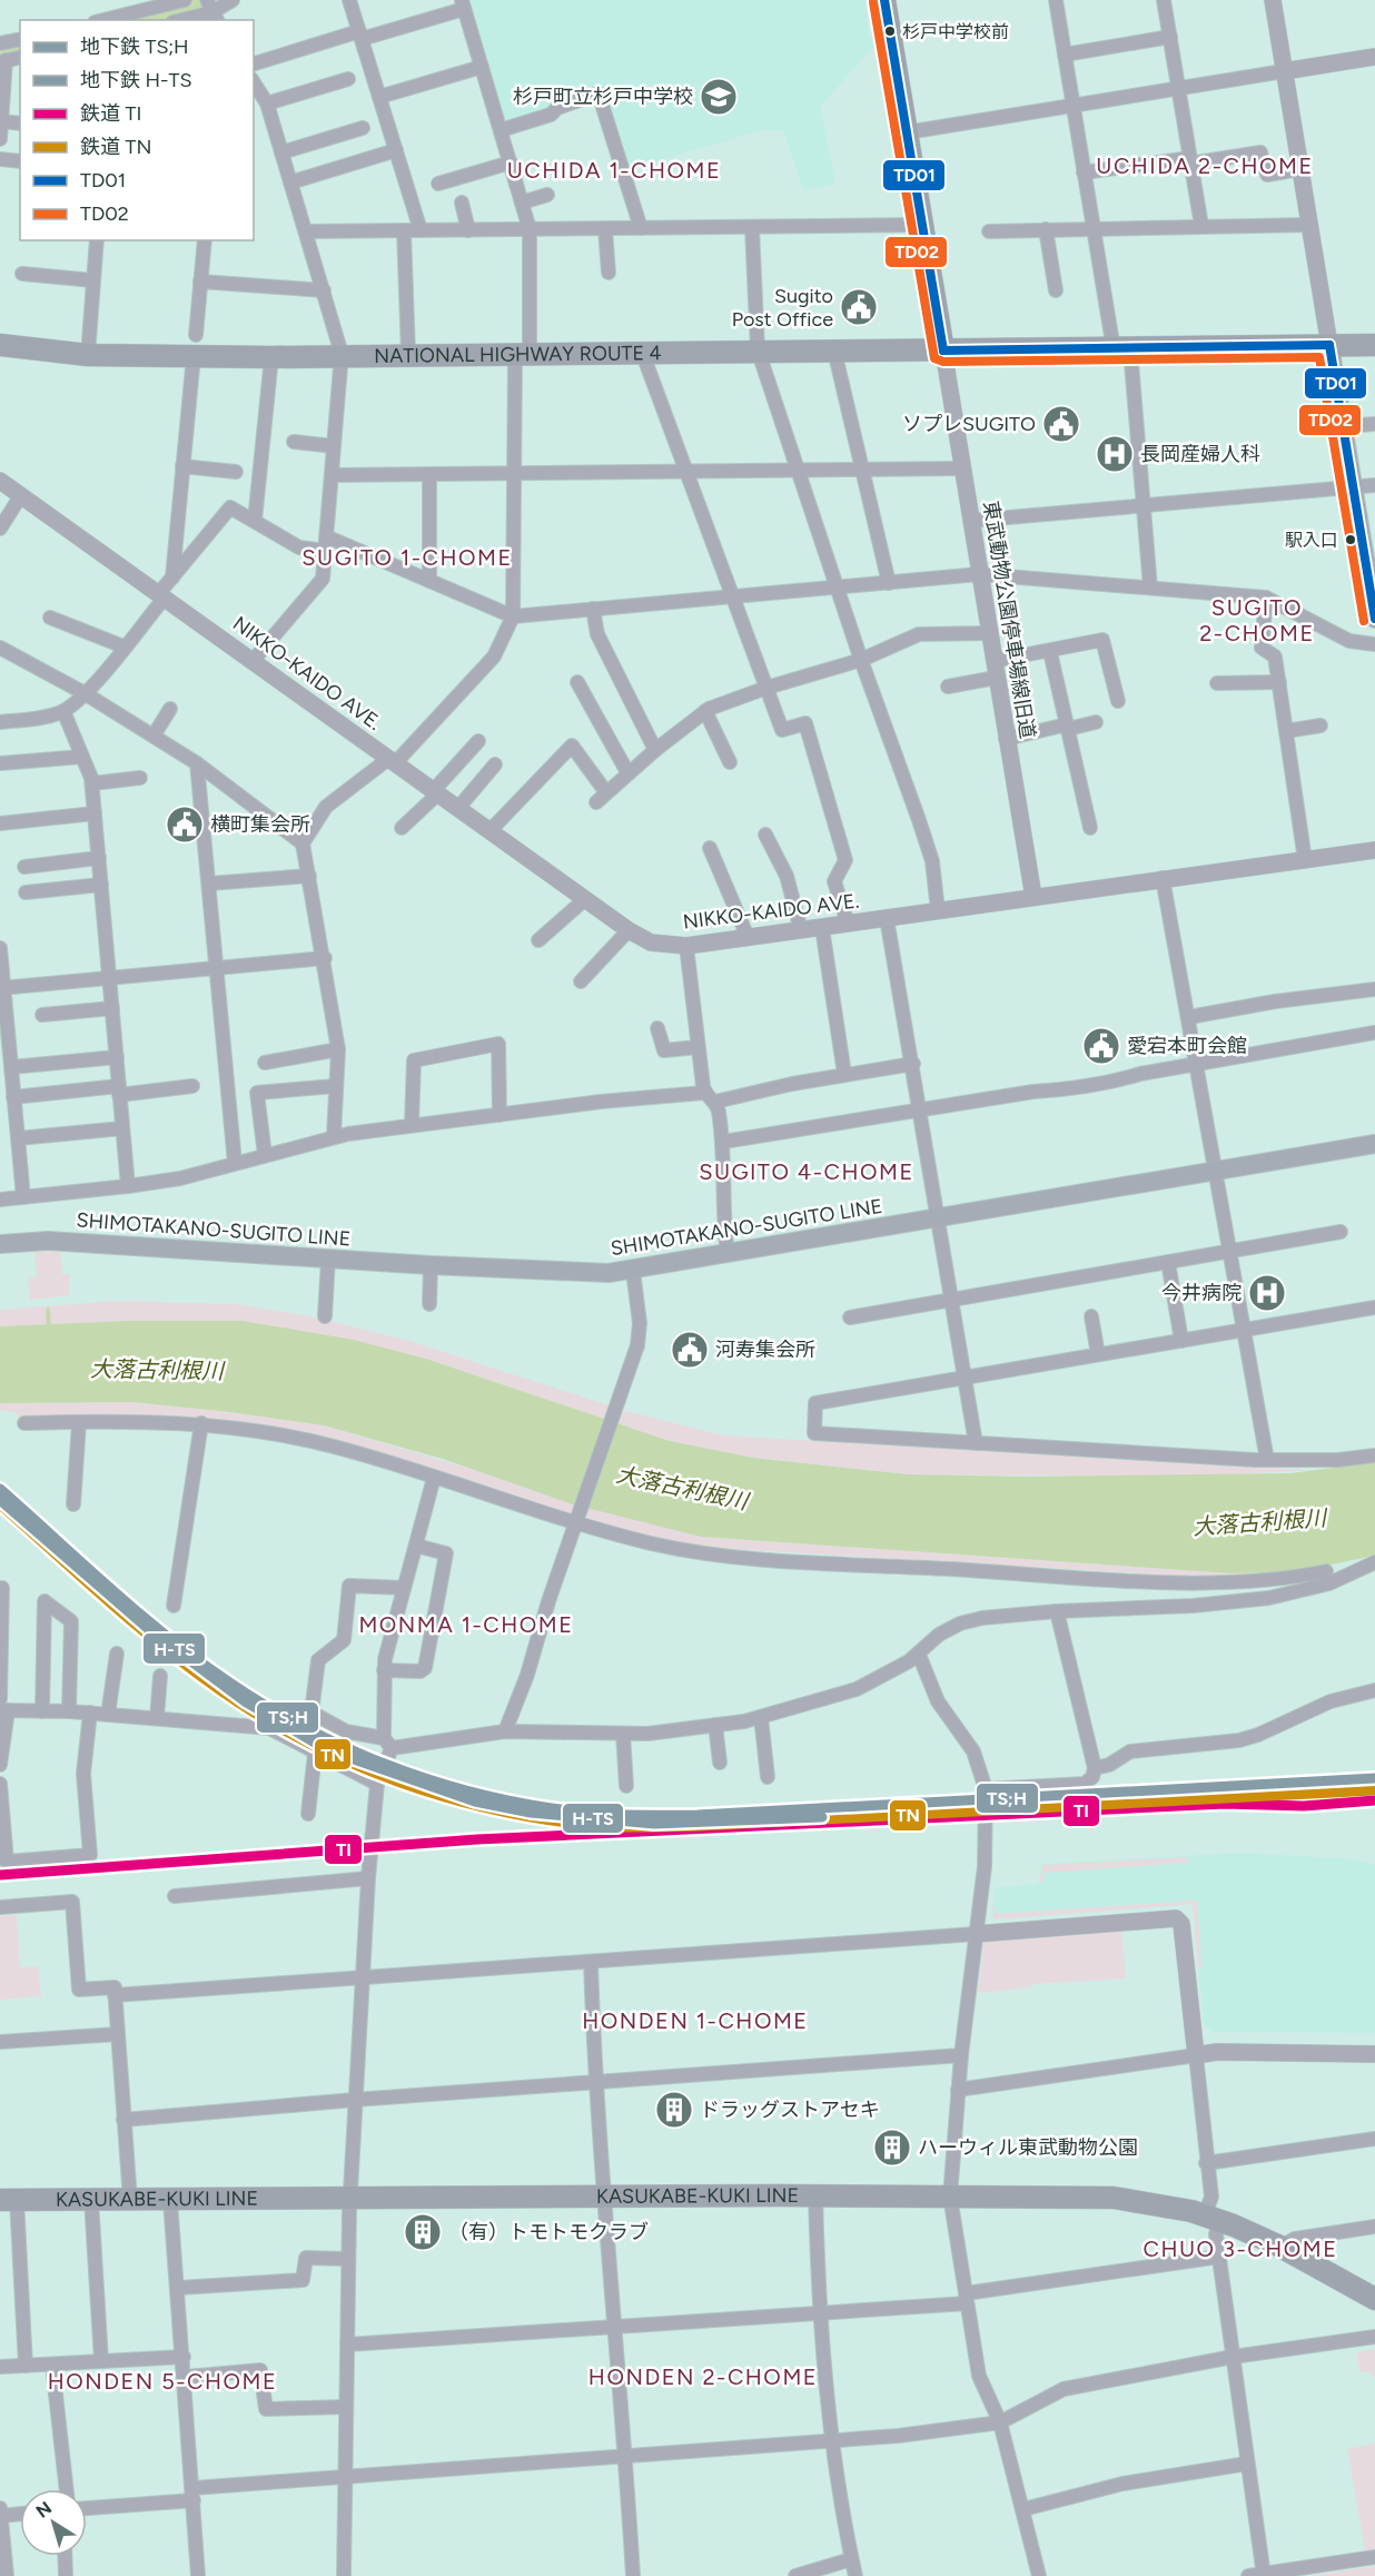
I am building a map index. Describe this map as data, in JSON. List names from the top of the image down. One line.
{"streets":{"highway":["NATIONAL HIGHWAY ROUTE 4"],"main road":["SHIMOTAKANO-SUGITO LINE","KASUKABE-KUKI LINE"],"street":["東武動物公園停車場線旧道","NIKKO-KAIDO AVE."]},"crossings":[["NATIONAL HIGHWAY ROUTE 4","東武動物公園停車場線旧道"],["東武動物公園停車場線旧道","NIKKO-KAIDO AVE."]],"districts":["UCHIDA 2-CHOME","UCHIDA 1-CHOME","SUGITO 1-CHOME","SUGITO 2-CHOME","SUGITO 4-CHOME","MONMA 1-CHOME","HONDEN 1-CHOME","CHUO 3-CHOME","HONDEN 2-CHOME","HONDEN 5-CHOME"],"water":["大落古利根川"],"places":{"other":["杉戸中学校前","駅入口"],"school or university":["杉戸町立杉戸中学校"],"public building":["Sugito Post Office","ソプレSUGITO","横町集会所","愛宕本町会館","河寿集会所"],"hospital":["長岡産婦人科","今井病院"],"building":["ドラッグストアセキ","ハーウィル東武動物公園","（有）トモトモクラブ"]},"lines":["transit line TD01","transit line TD02","metro line TS;H","metro line H-TS","rail line TN","rail line TI"],"legend":["地下鉄 TS;H","地下鉄 H-TS","鉄道 TI","鉄道 TN","TD01","TD02"],"north":"top left"}
